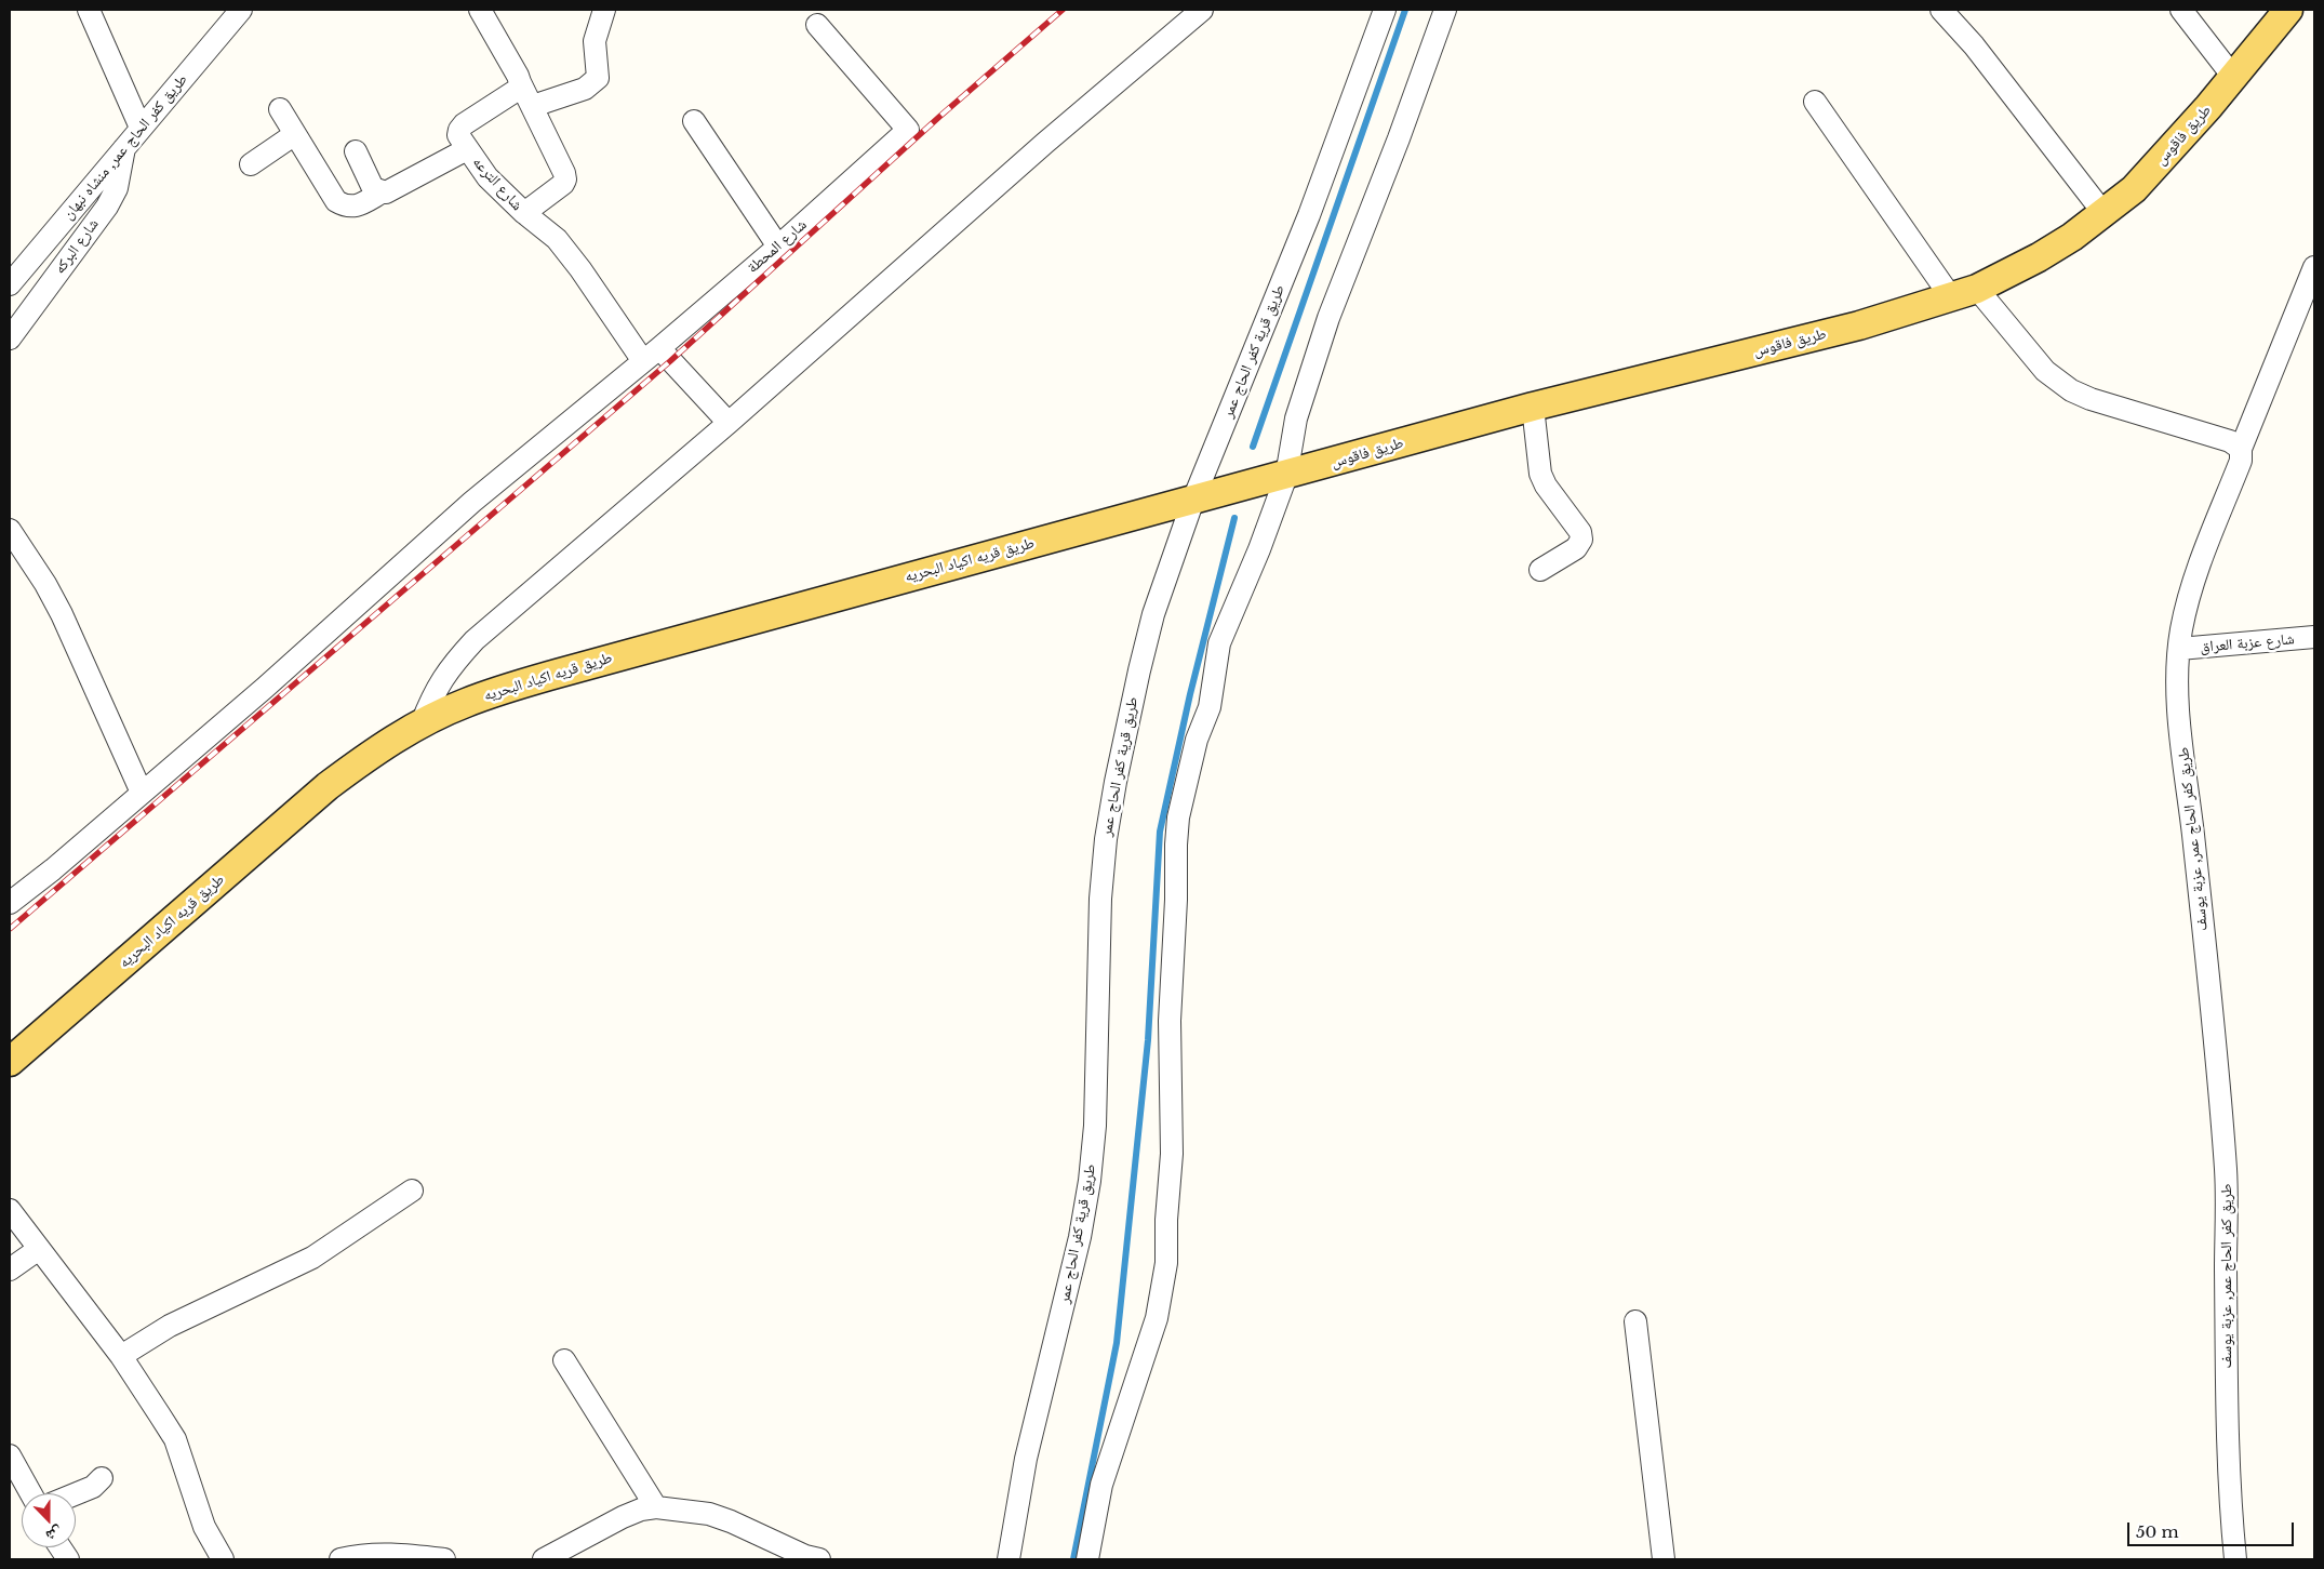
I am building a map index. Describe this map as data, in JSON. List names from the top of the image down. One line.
{"streets":{"main road":["طريق فاقوس","طريق قريه اكياد البحريه"],"street":["طريق كفر الحاج عمر, منشاه نبهان","شارع الترعه","شارع البركه","شارع المحطة","طريق قرية كفر الحاج عمر","شارع عزبة العراق","طريق كفر الحاج عمر, عزبة يوسف"]},"crossings":[["طريق فاقوس","طريق قرية كفر الحاج عمر"],["طريق فاقوس","طريق قريه اكياد البحريه"],["طريق كفر الحاج عمر, منشاه نبهان","شارع البركه"],["شارع الترعه","شارع المحطة"],["طريق قرية كفر الحاج عمر","طريق قريه اكياد البحريه"],["شارع عزبة العراق","طريق كفر الحاج عمر, عزبة يوسف"]],"scale_bar":"50 m","north":"bottom"}
